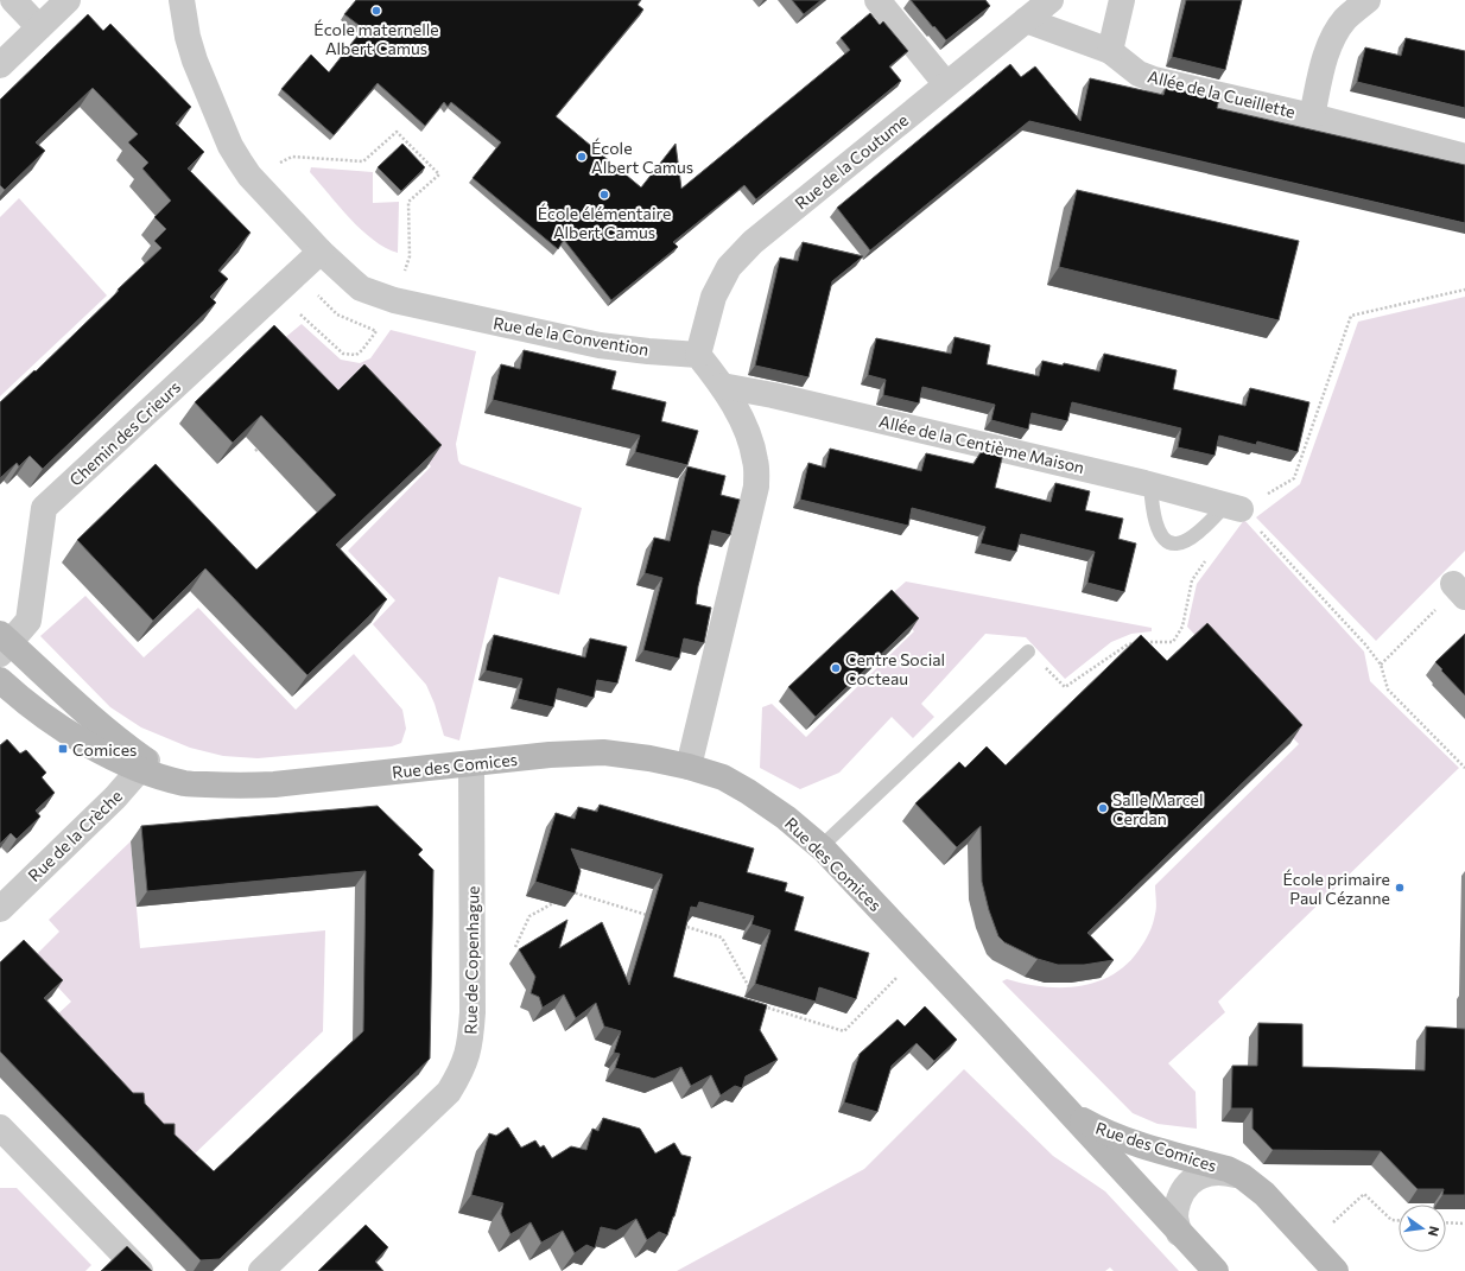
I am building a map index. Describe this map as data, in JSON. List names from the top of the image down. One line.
{"streets":{"street":["Allée de la Cueillette","Rue de la Coutume","Rue de la Convention","Chemin des Crieurs","Allée de la Centième Maison","Rue des Comices","Rue de la Crèche","Rue de Copenhague"]},"crossings":[["Allée de la Cueillette","Rue de la Coutume"],["Rue de la Coutume","Rue de la Convention"],["Rue de la Convention","Chemin des Crieurs"],["Chemin des Crieurs","Rue des Comices"],["Rue des Comices","Rue de la Crèche"],["Rue des Comices","Rue de Copenhague"]],"places":{"other":["École maternelle Albert Camus","École Albert Camus","École élémentaire Albert Camus","Centre Social Cocteau","Salle Marcel Cerdan","École primaire Paul Cézanne"],"transit":["Comices"]},"north":"right"}
